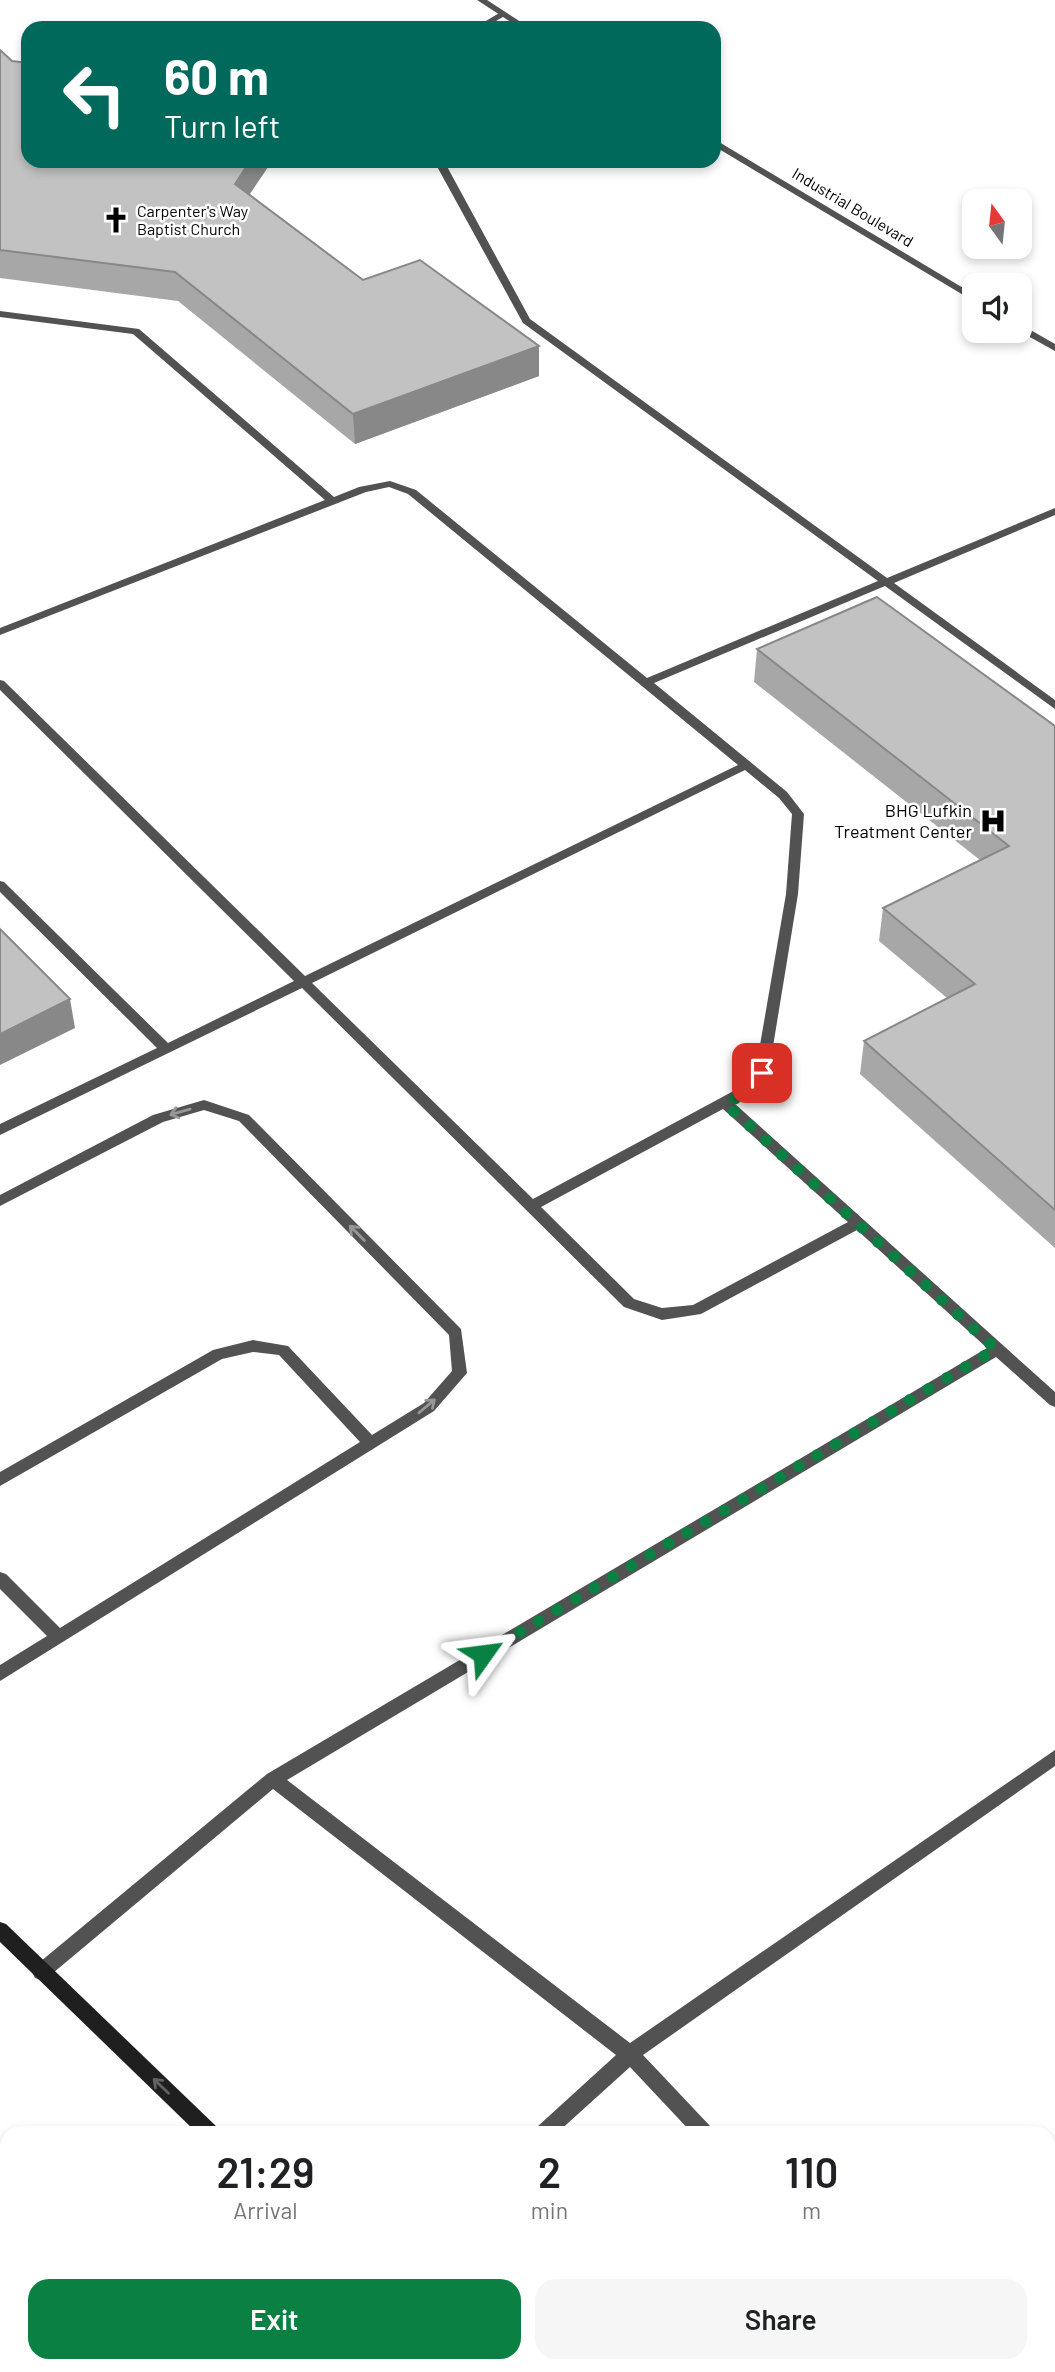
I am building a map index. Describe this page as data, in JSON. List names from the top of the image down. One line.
{"streets":{"street":["Industrial Boulevard"]},"places":{"church":["Carpenter's Way Baptist Church"],"hospital":["BHG Lufkin Treatment Center"]},"north":"top","page":{"turn":["60 m","Turn left"],"eta":["21:29","Arrival","2","min","110","m"],"buttons":["Exit","Share"]}}
